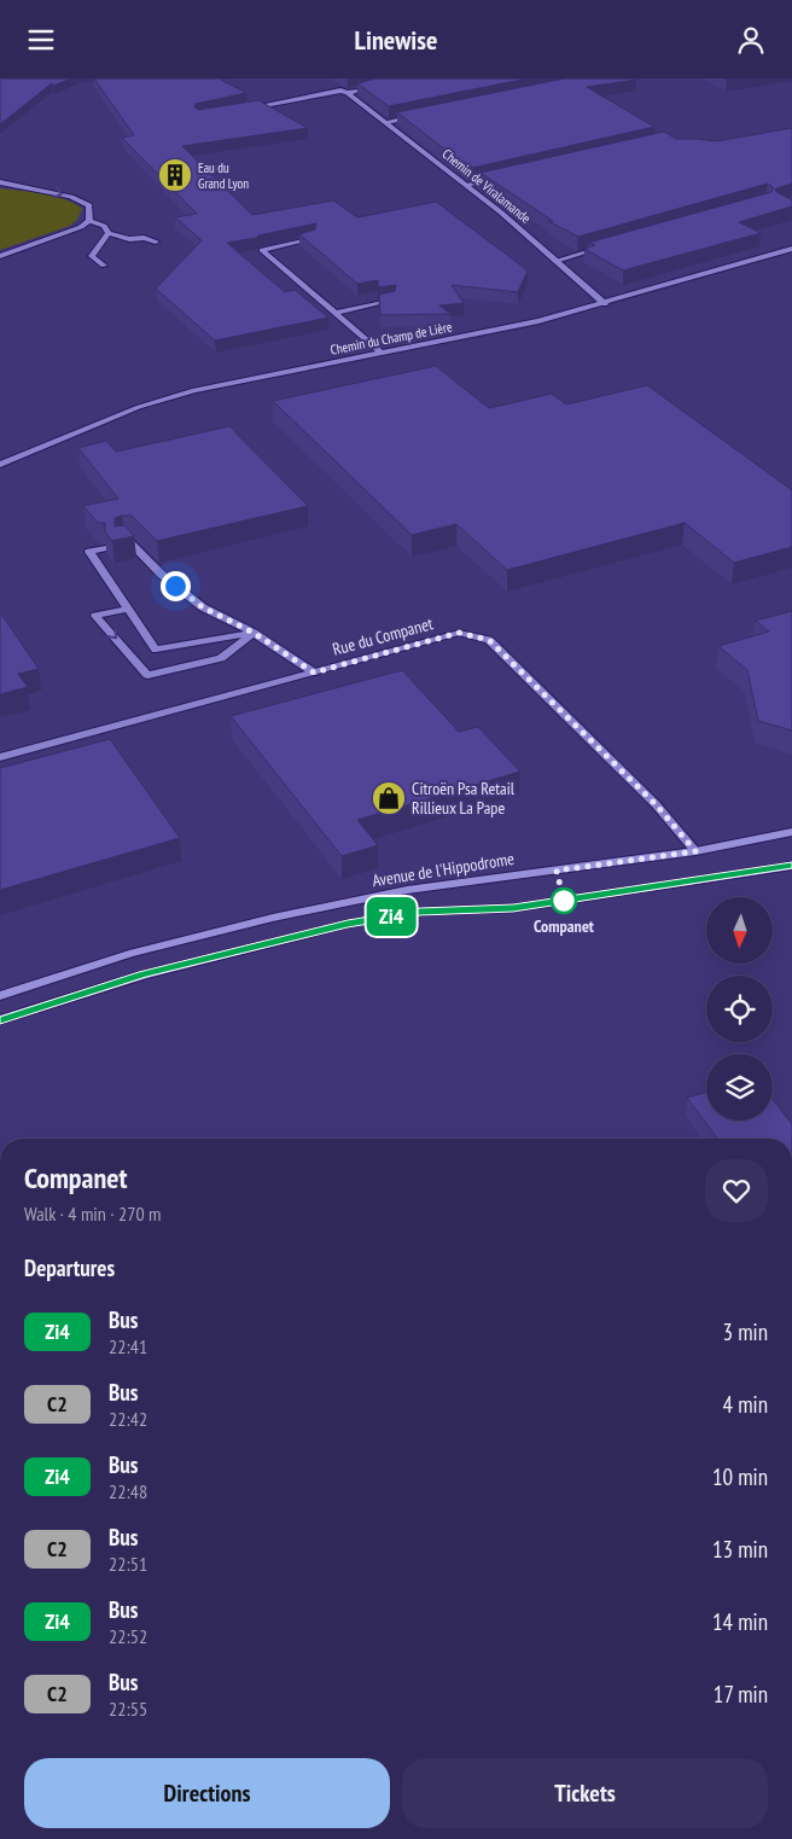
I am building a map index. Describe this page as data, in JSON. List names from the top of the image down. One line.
{"streets":{"main road":["Avenue de l'Hippodrome"],"street":["Chemin de Viralamande","Chemin du Champ de Lière","Rue du Companet"]},"crossings":[["Chemin de Viralamande","Chemin du Champ de Lière"],["Rue du Companet","Avenue de l'Hippodrome"]],"places":{"building":["Eau du Grand Lyon"],"shop":["Citroën Psa Retail Rillieux La Pape"],"other":["Companet"]},"lines":["bus line Zi4"],"north":"bottom","page":{"header":"Linewise","on_map":"Zi4","heading":[["Companet","Walk · 4 min · 270 m"],"Departures"],"list":[{"mark":"Zi4","name":"Bus","note":"22:41","value":"3 min"},{"mark":"C2","name":"Bus","note":"22:42","value":"4 min"},{"mark":"Zi4","name":"Bus","note":"22:48","value":"10 min"},{"mark":"C2","name":"Bus","note":"22:51","value":"13 min"},{"mark":"Zi4","name":"Bus","note":"22:52","value":"14 min"},{"mark":"C2","name":"Bus","note":"22:55","value":"17 min"}],"buttons":["Directions","Tickets"]}}
